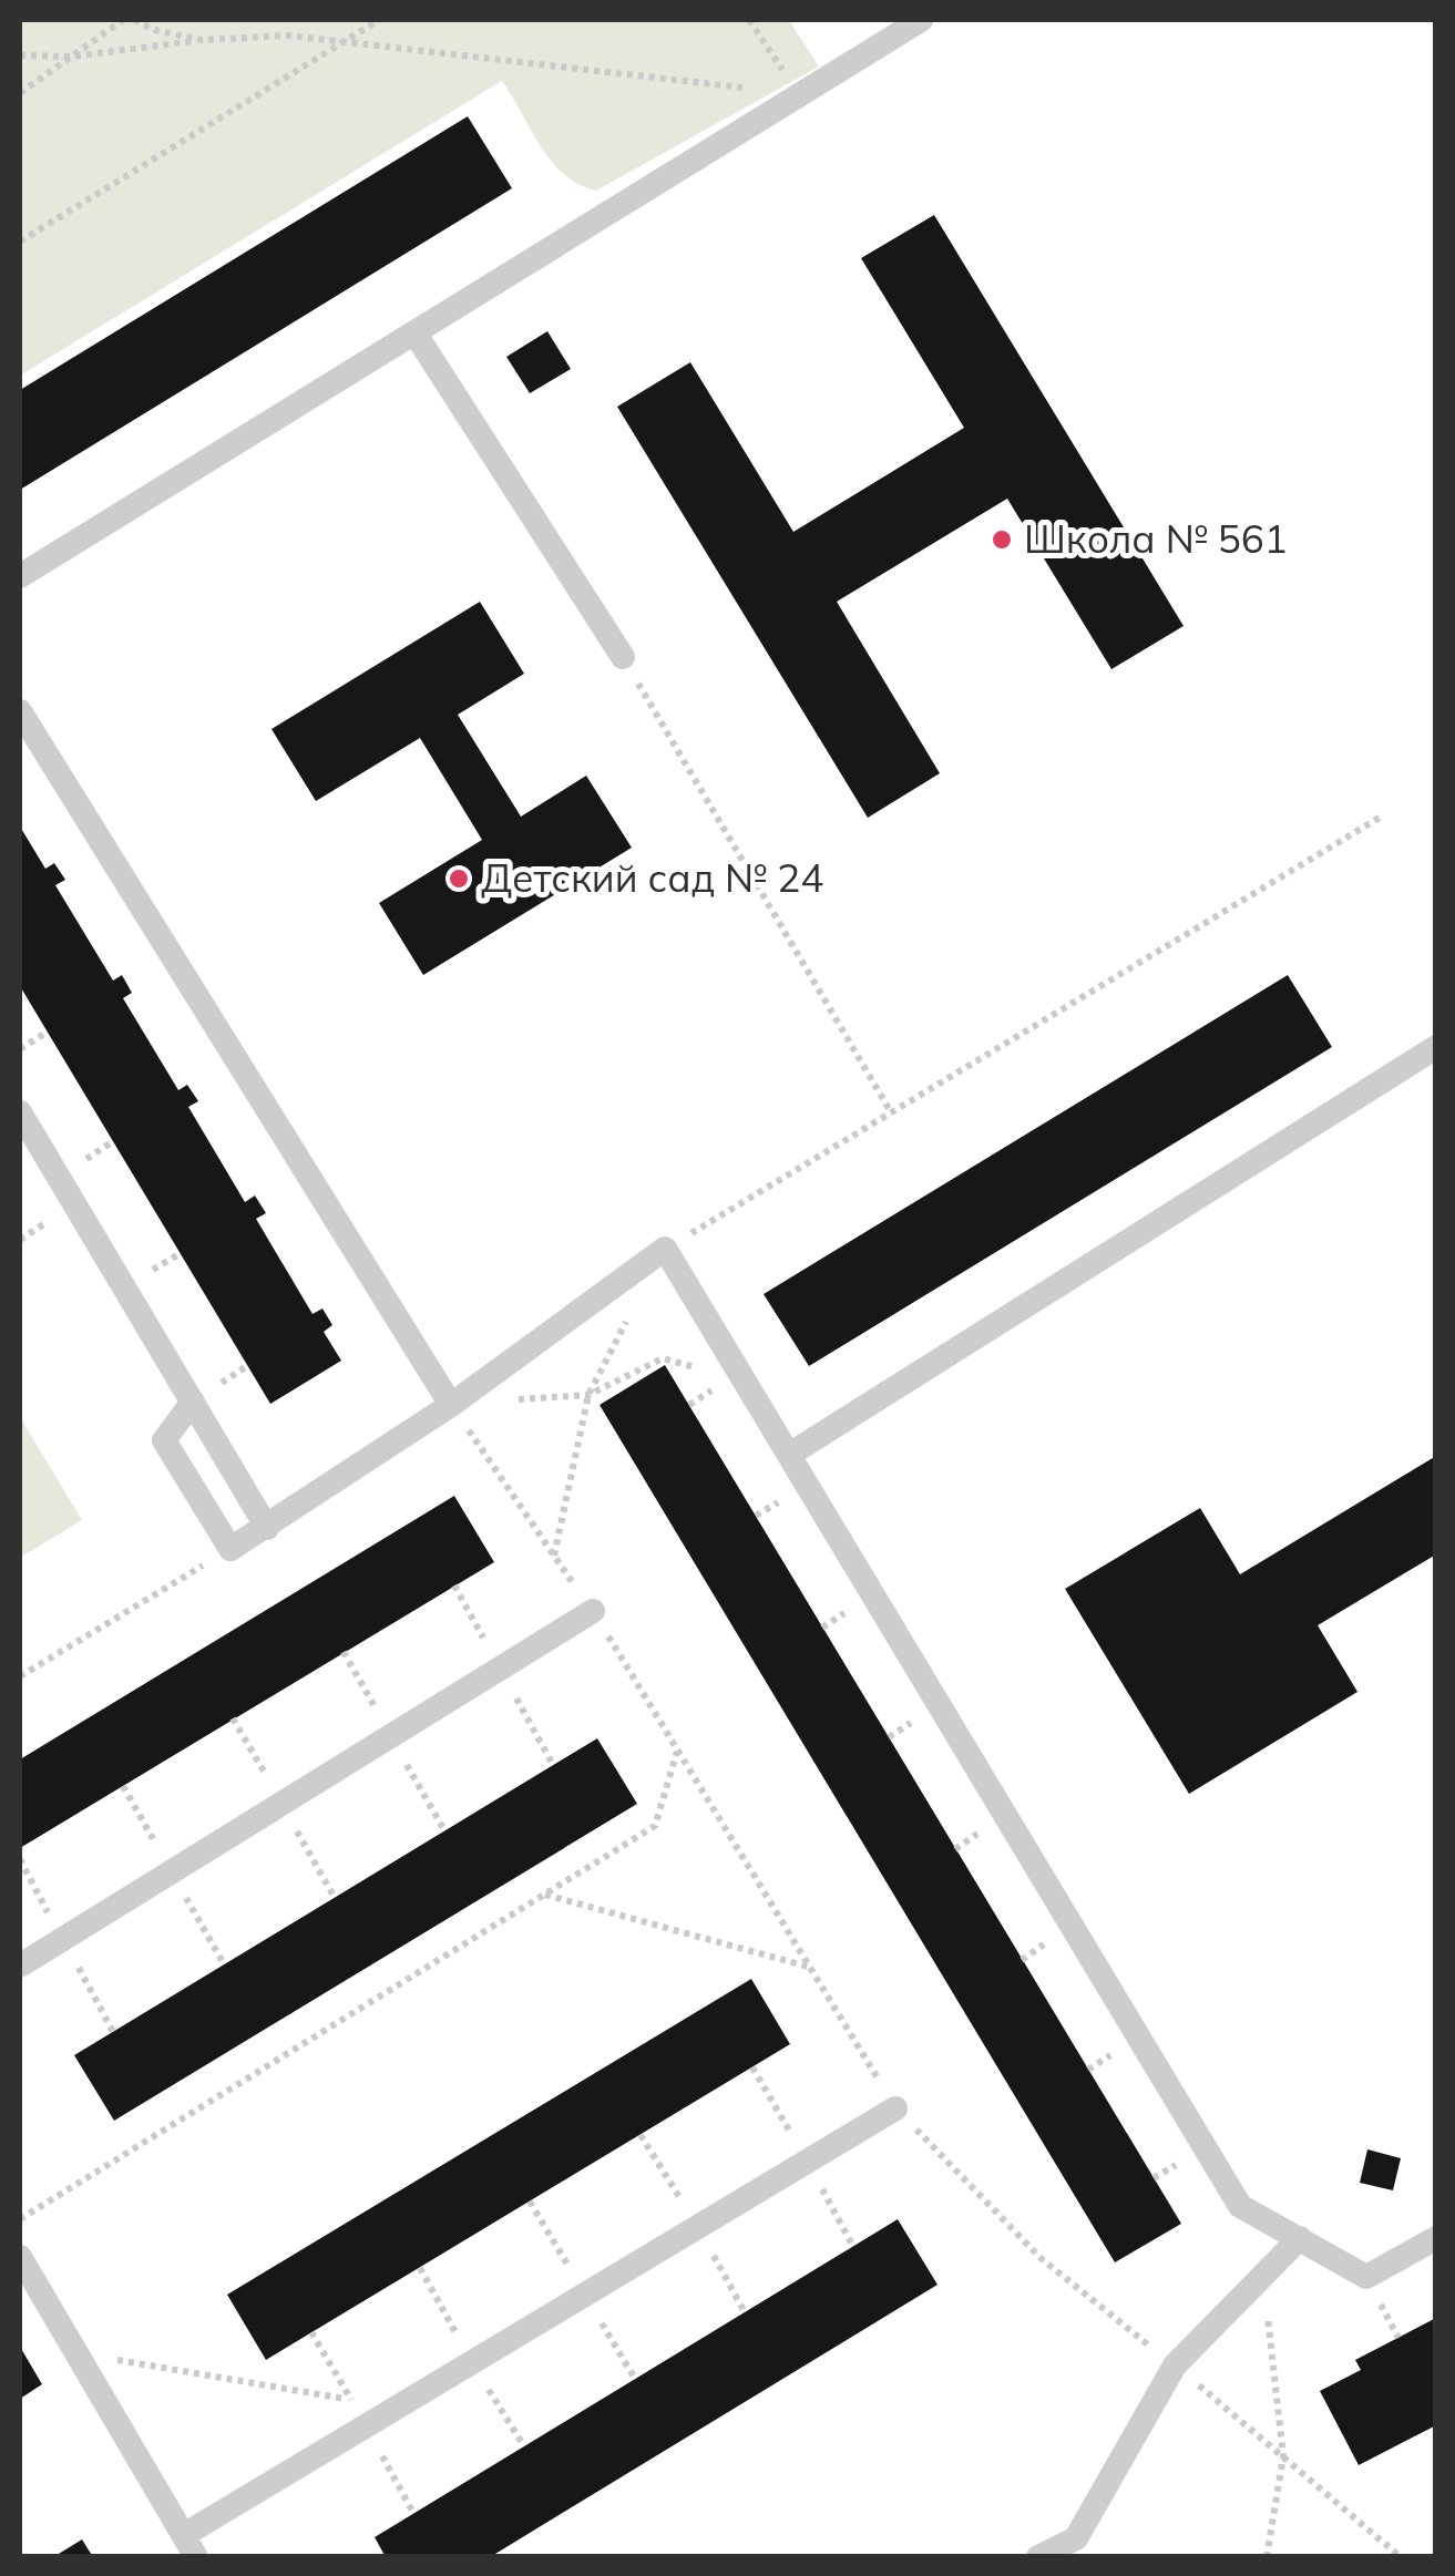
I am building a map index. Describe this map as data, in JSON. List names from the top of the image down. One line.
{"places":["Школа № 561","Детский сад № 24"]}
